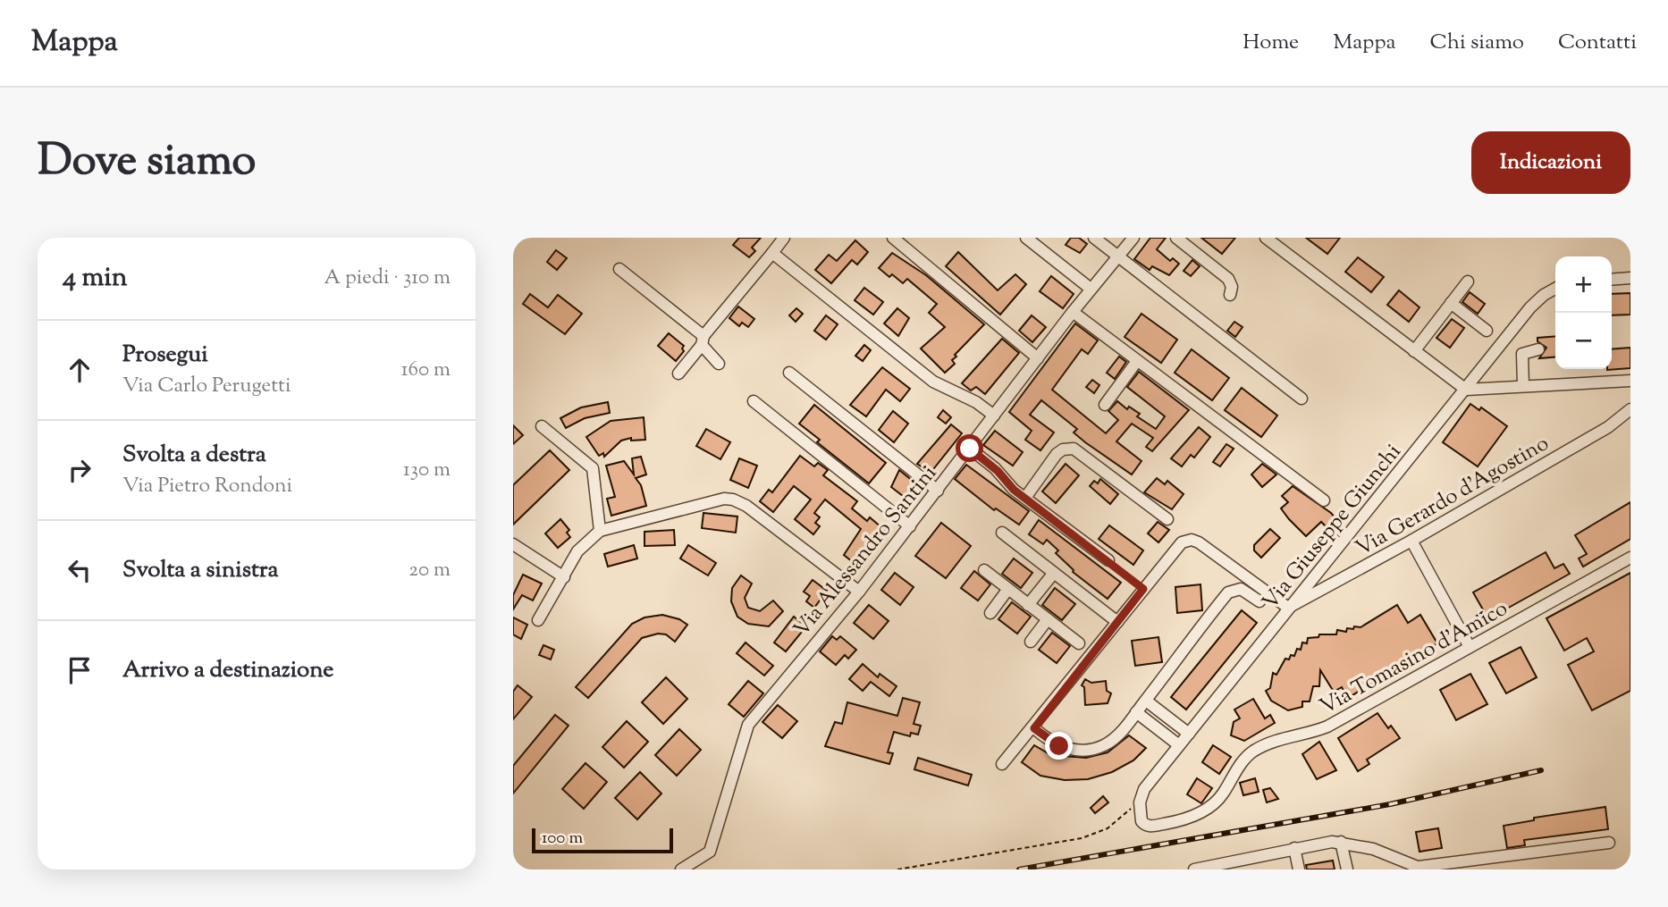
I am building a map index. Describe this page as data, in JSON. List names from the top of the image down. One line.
{"streets":{"street":["Via Gerardo d'Agostino","Via Giuseppe Giunchi","Via Alessandro Santini","Via Tomasino d'Amico"]},"crossings":[["Via Gerardo d'Agostino","Via Giuseppe Giunchi"],["Via Giuseppe Giunchi","Via Tomasino d'Amico"]],"scale_bar":"100 m","page":{"header":"Mappa","nav":["Home","Mappa","Chi siamo","Contatti"],"title":"Dove siamo","buttons":"Indicazioni","heading":["4 min","A piedi · 310 m"],"map_buttons":["+","−"],"list":[["Prosegui","Via Carlo Perugetti","160 m"],["Svolta a destra","Via Pietro Rondoni","130 m"],["Svolta a sinistra","20 m"],"Arrivo a destinazione"],"scale":"100 m"}}
